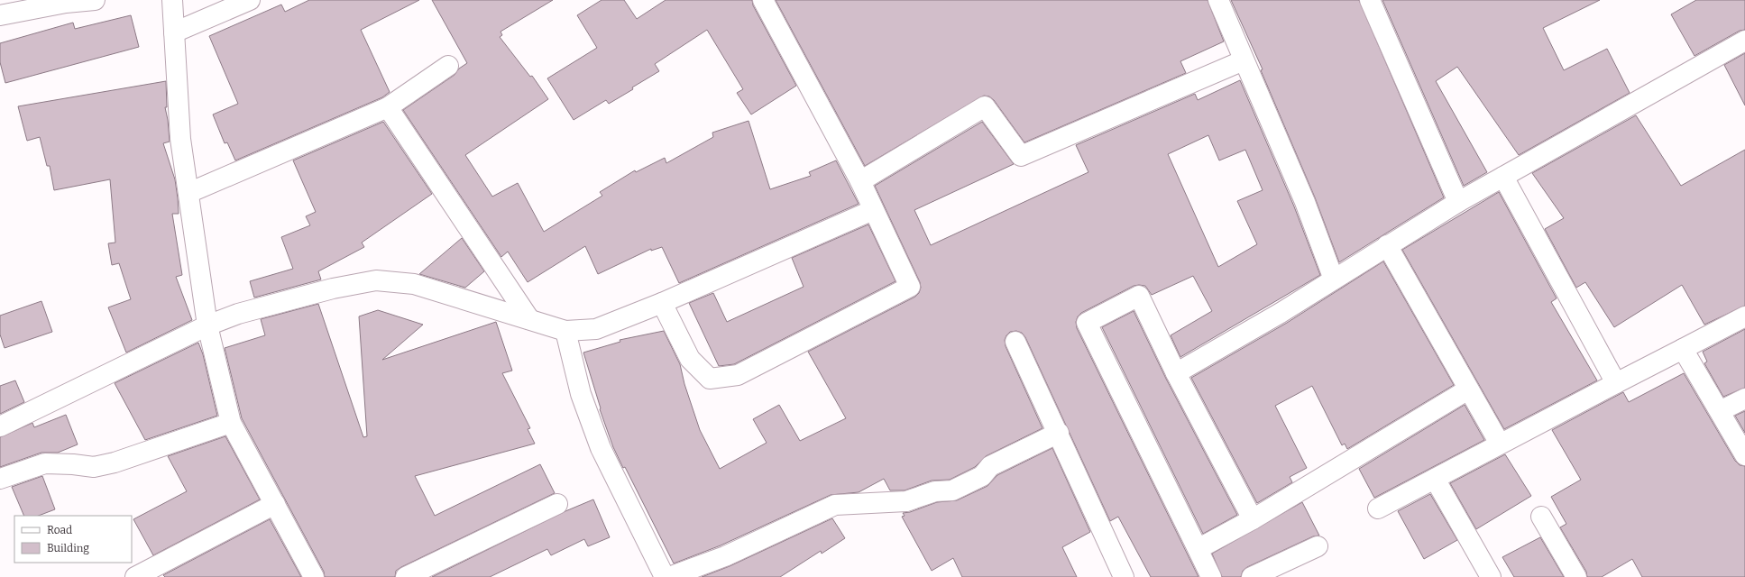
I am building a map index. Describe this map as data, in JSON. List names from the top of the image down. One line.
{"legend":["Road","Building"]}
